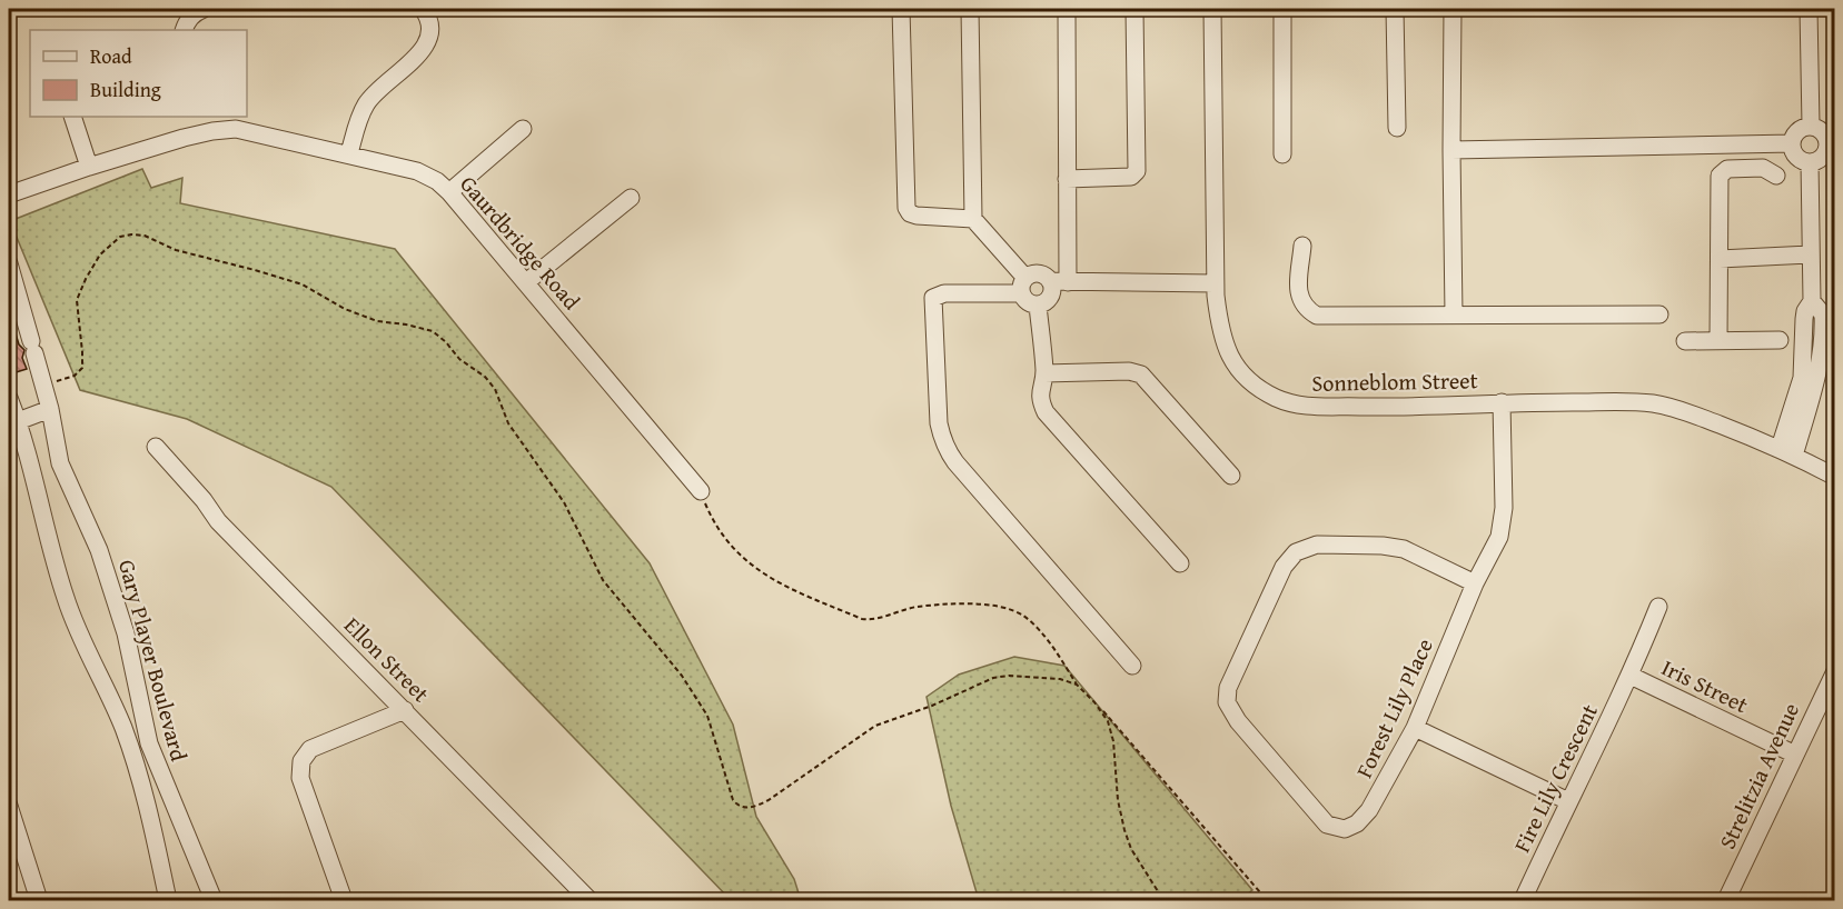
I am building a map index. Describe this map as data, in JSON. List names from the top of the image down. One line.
{"streets":{"street":["Gaurdbridge Road","Sonneblom Street","Ellon Street","Gary Player Boulevard","Iris Street","Forest Lily Place","Strelitzia Avenue","Fire Lily Crescent"]},"crossings":[["Sonneblom Street","Forest Lily Place"],["Iris Street","Strelitzia Avenue"],["Iris Street","Fire Lily Crescent"]],"legend":["Road","Building"]}
